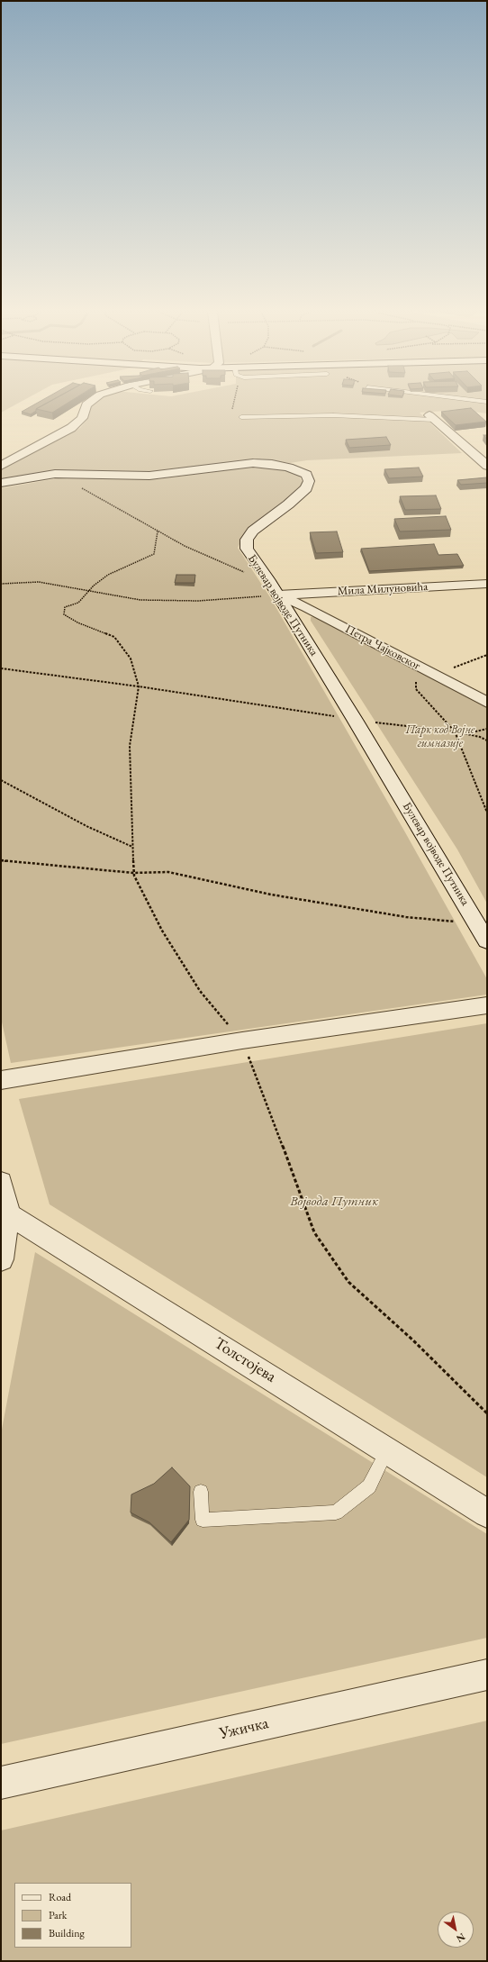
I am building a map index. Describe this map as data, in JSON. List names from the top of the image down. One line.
{"streets":{"street":["Мила Милуновића","Булевар војводе Путника","Петра Чајковског","Толстојева","Ужичка"]},"crossings":[["Мила Милуновића","Булевар војводе Путника"],["Мила Милуновића","Петра Чајковског"],["Булевар војводе Путника","Петра Чајковског"]],"parks":["Парк код Војне гимназије","Војвода Путник"],"legend":["Road","Park","Building"],"north":"bottom right"}
